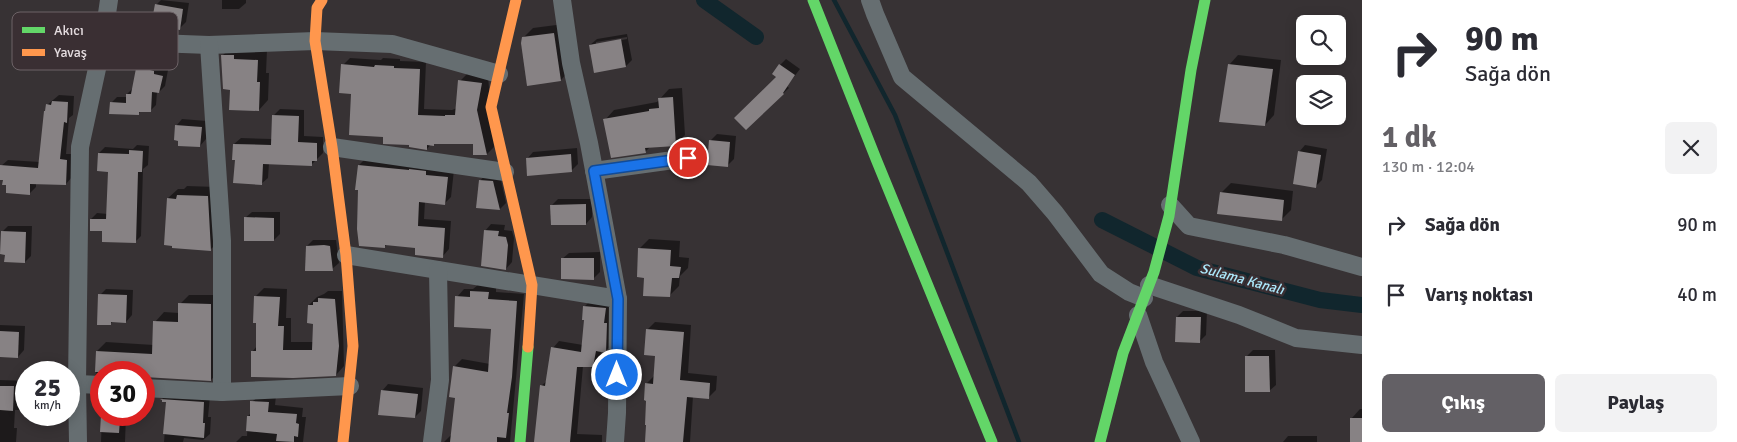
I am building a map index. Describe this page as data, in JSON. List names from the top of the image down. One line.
{"water":["Sulama Kanalı"],"legend":["Akıcı","Yavaş"],"page":{"turn":["90 m","Sağa dön"],"heading":["1 dk","130 m · 12:04"],"list":[{"name":"Sağa dön","value":"90 m"},{"name":"Varış noktası","value":"40 m"}],"speed":"25 km/h","limit":"30","buttons":["Çıkış","Paylaş"]}}
